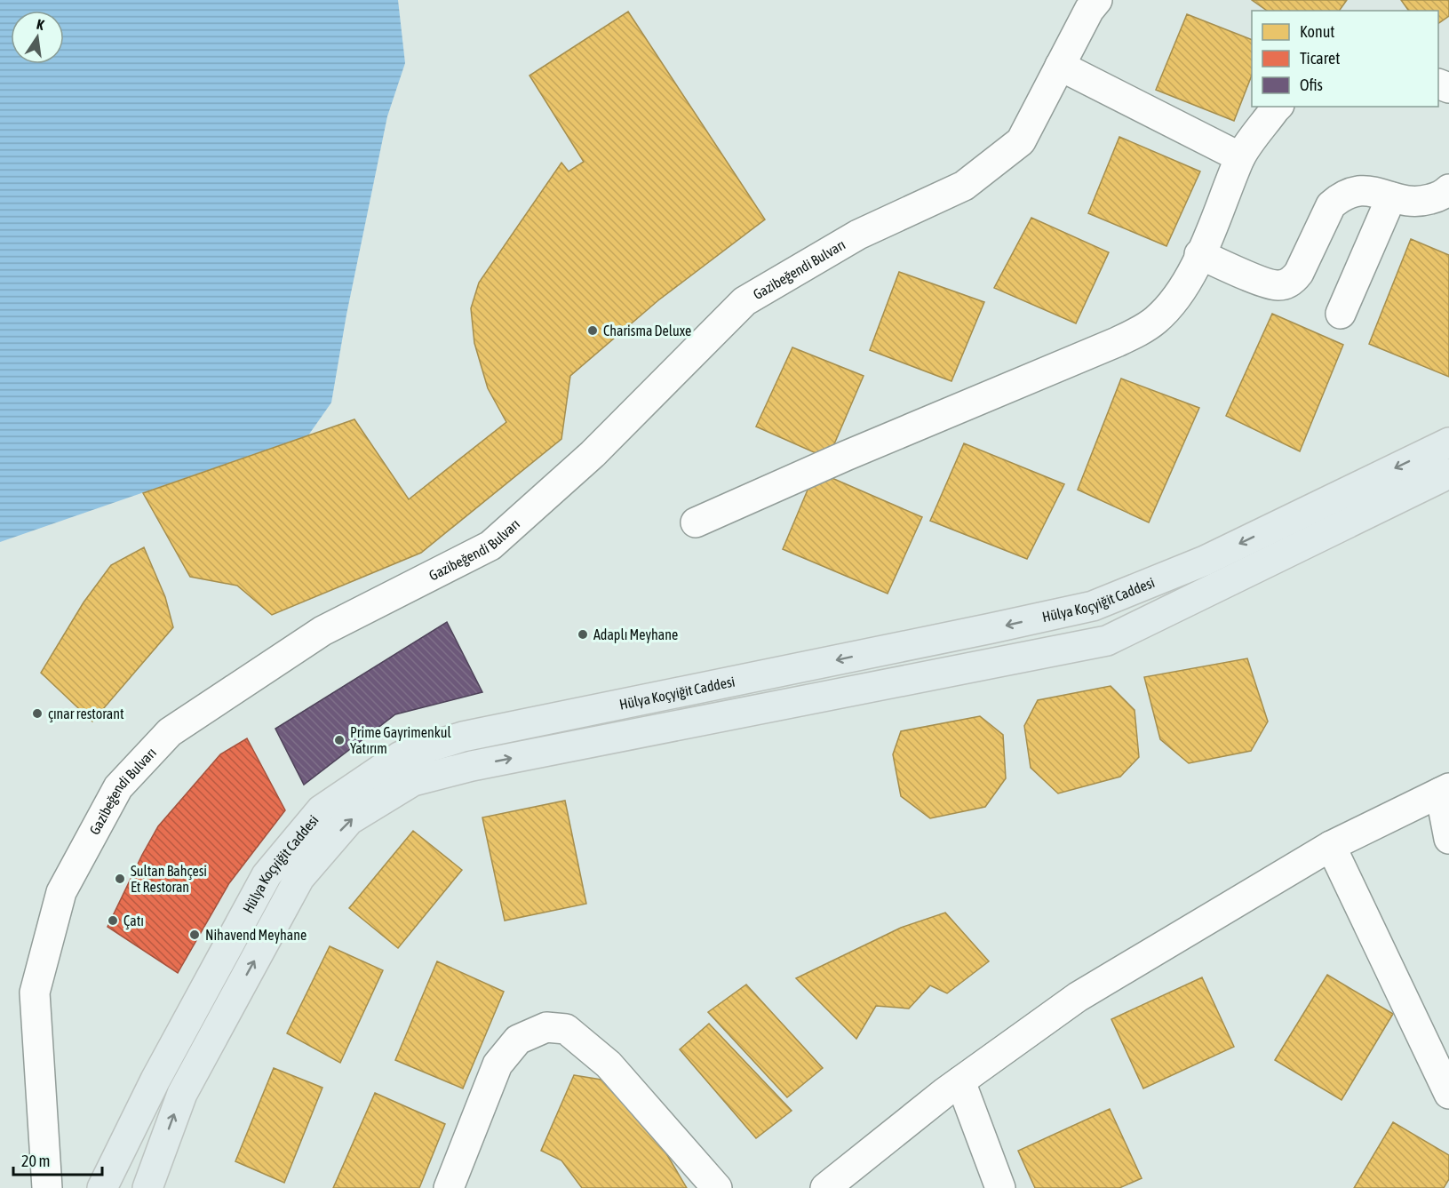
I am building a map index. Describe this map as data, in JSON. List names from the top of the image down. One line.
{"streets":{"main road":["Hülya Koçyiğit Caddesi"],"street":["Gazibeğendi Bulvarı"]},"places":["Charisma Deluxe","Adaplı Meyhane","çınar restorant","Prime Gayrimenkul Yatırım","Sultan Bahçesi Et Restoran","Çatı","Nihavend Meyhane"],"legend":["Konut","Ticaret","Ofis"],"scale_bar":"20 m","north":"top"}
